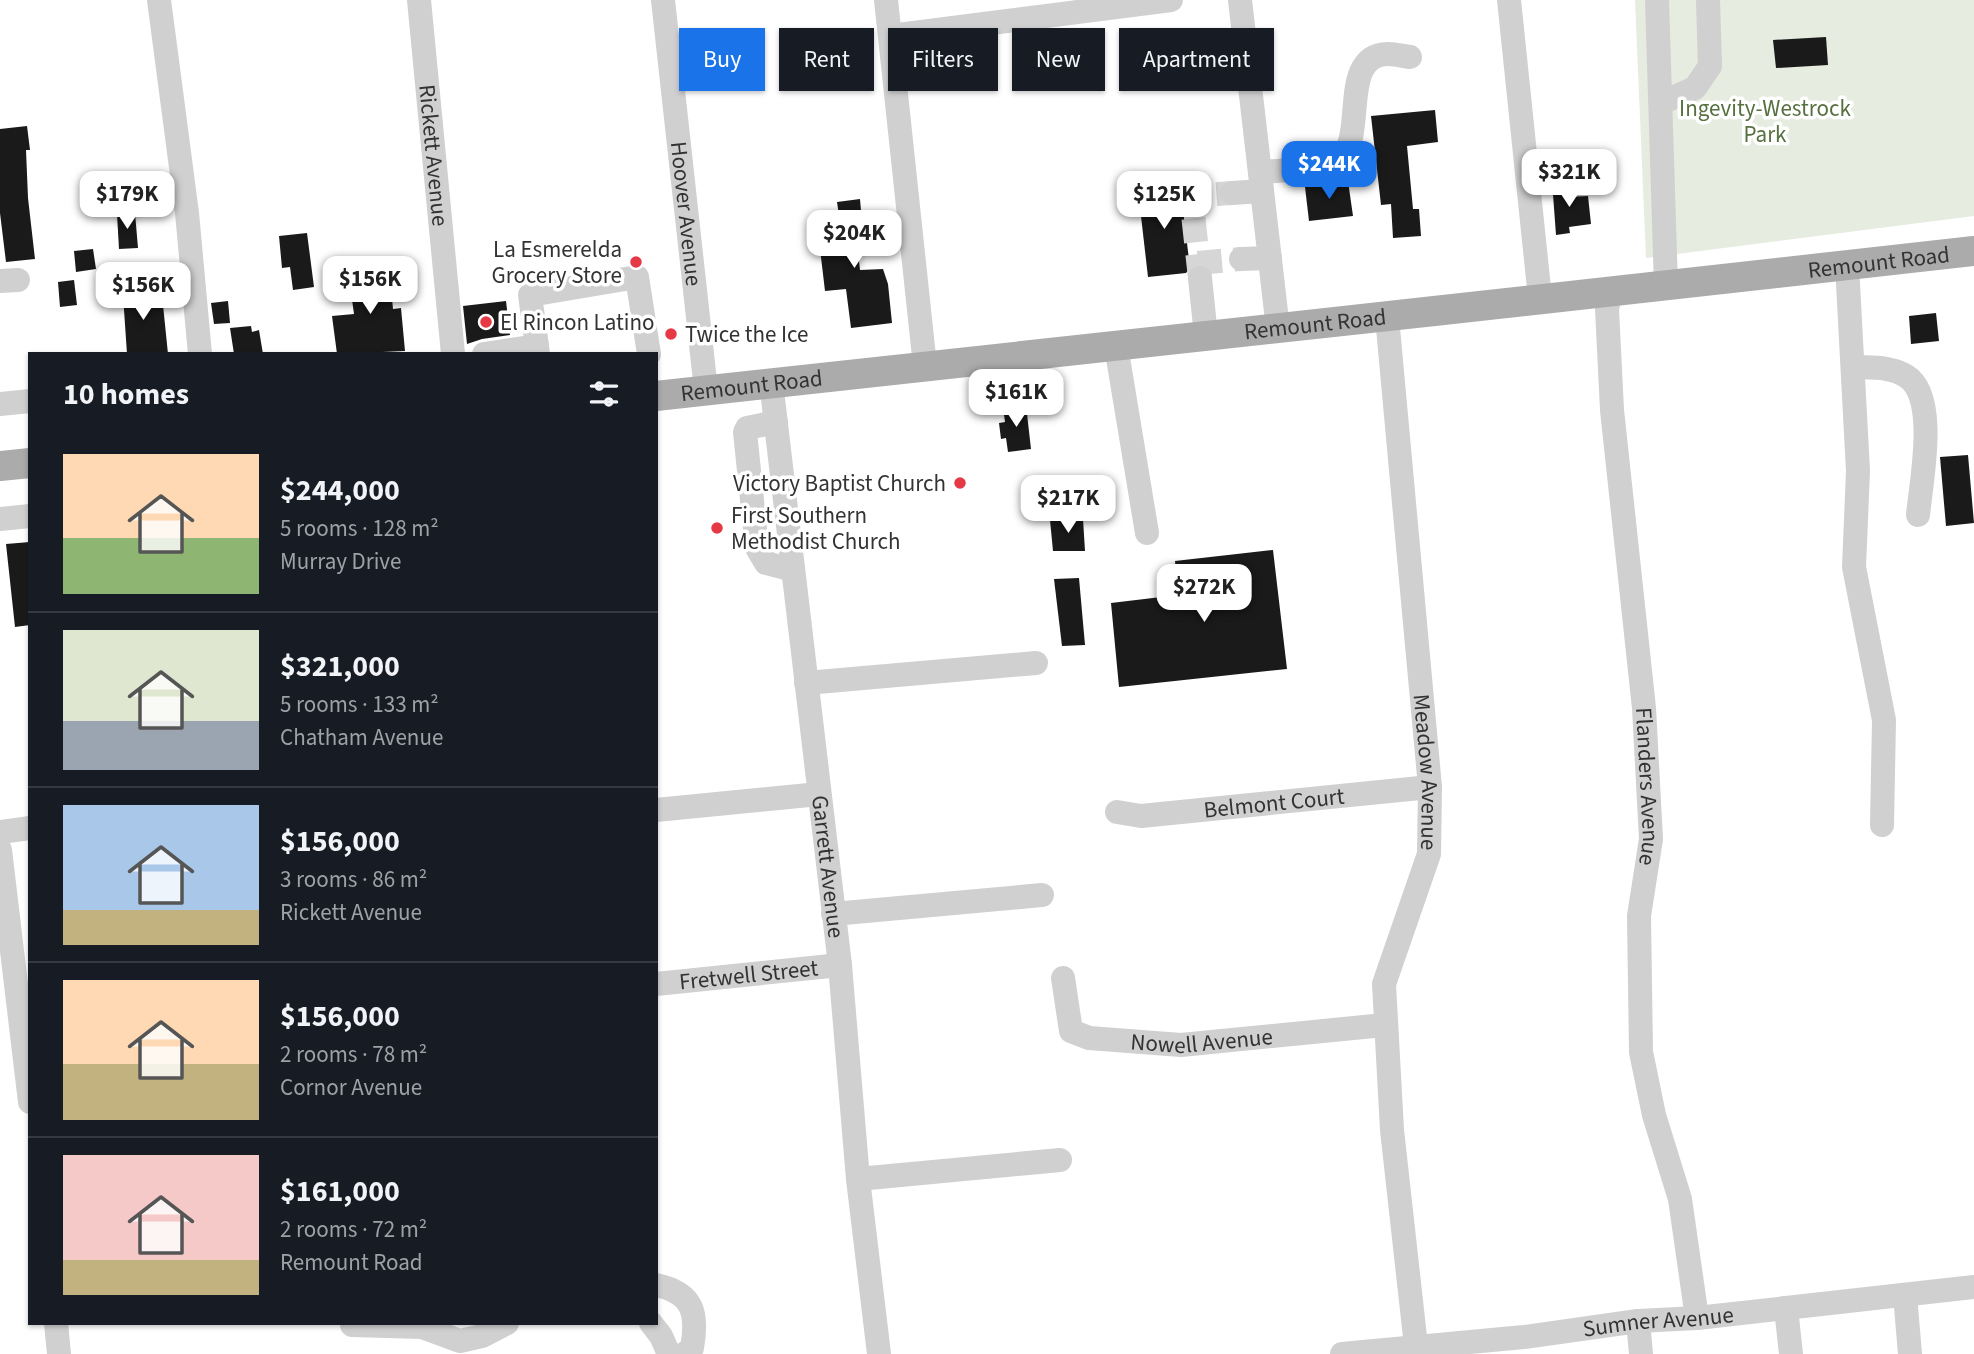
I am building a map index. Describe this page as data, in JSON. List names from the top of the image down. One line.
{"streets":{"main road":["Remount Road"],"street":["Rickett Avenue","Hoover Avenue","Meadow Avenue","Flanders Avenue","Belmont Court","Garrett Avenue","Fretwell Street","Nowell Avenue","Sumner Avenue"]},"crossings":[["Hoover Avenue","Remount Road"],["Remount Road","Meadow Avenue"],["Remount Road","Flanders Avenue"],["Remount Road","Garrett Avenue"],["Meadow Avenue","Belmont Court"],["Meadow Avenue","Nowell Avenue"],["Meadow Avenue","Sumner Avenue"],["Flanders Avenue","Sumner Avenue"],["Garrett Avenue","Fretwell Street"]],"parks":["Ingevity-Westrock Park"],"places":["La Esmerelda Grocery Store","El Rincon Latino","Twice the Ice","Victory Baptist Church","First Southern Methodist Church"],"page":{"chip":["Buy","Rent","Filters","New","Apartment"],"price":["$244K","$321K","$179K","$125K","$204K","$156K","$156K","$161K","$217K","$272K"],"heading":"10 homes","list":[{"name":"$244,000","note":"5 rooms · 128 m² · Murray Drive"},{"name":"$321,000","note":"5 rooms · 133 m² · Chatham Avenue"},{"name":"$156,000","note":"3 rooms · 86 m² · Rickett Avenue"},{"name":"$156,000","note":"2 rooms · 78 m² · Cornor Avenue"},{"name":"$161,000","note":"2 rooms · 72 m² · Remount Road"}]}}
